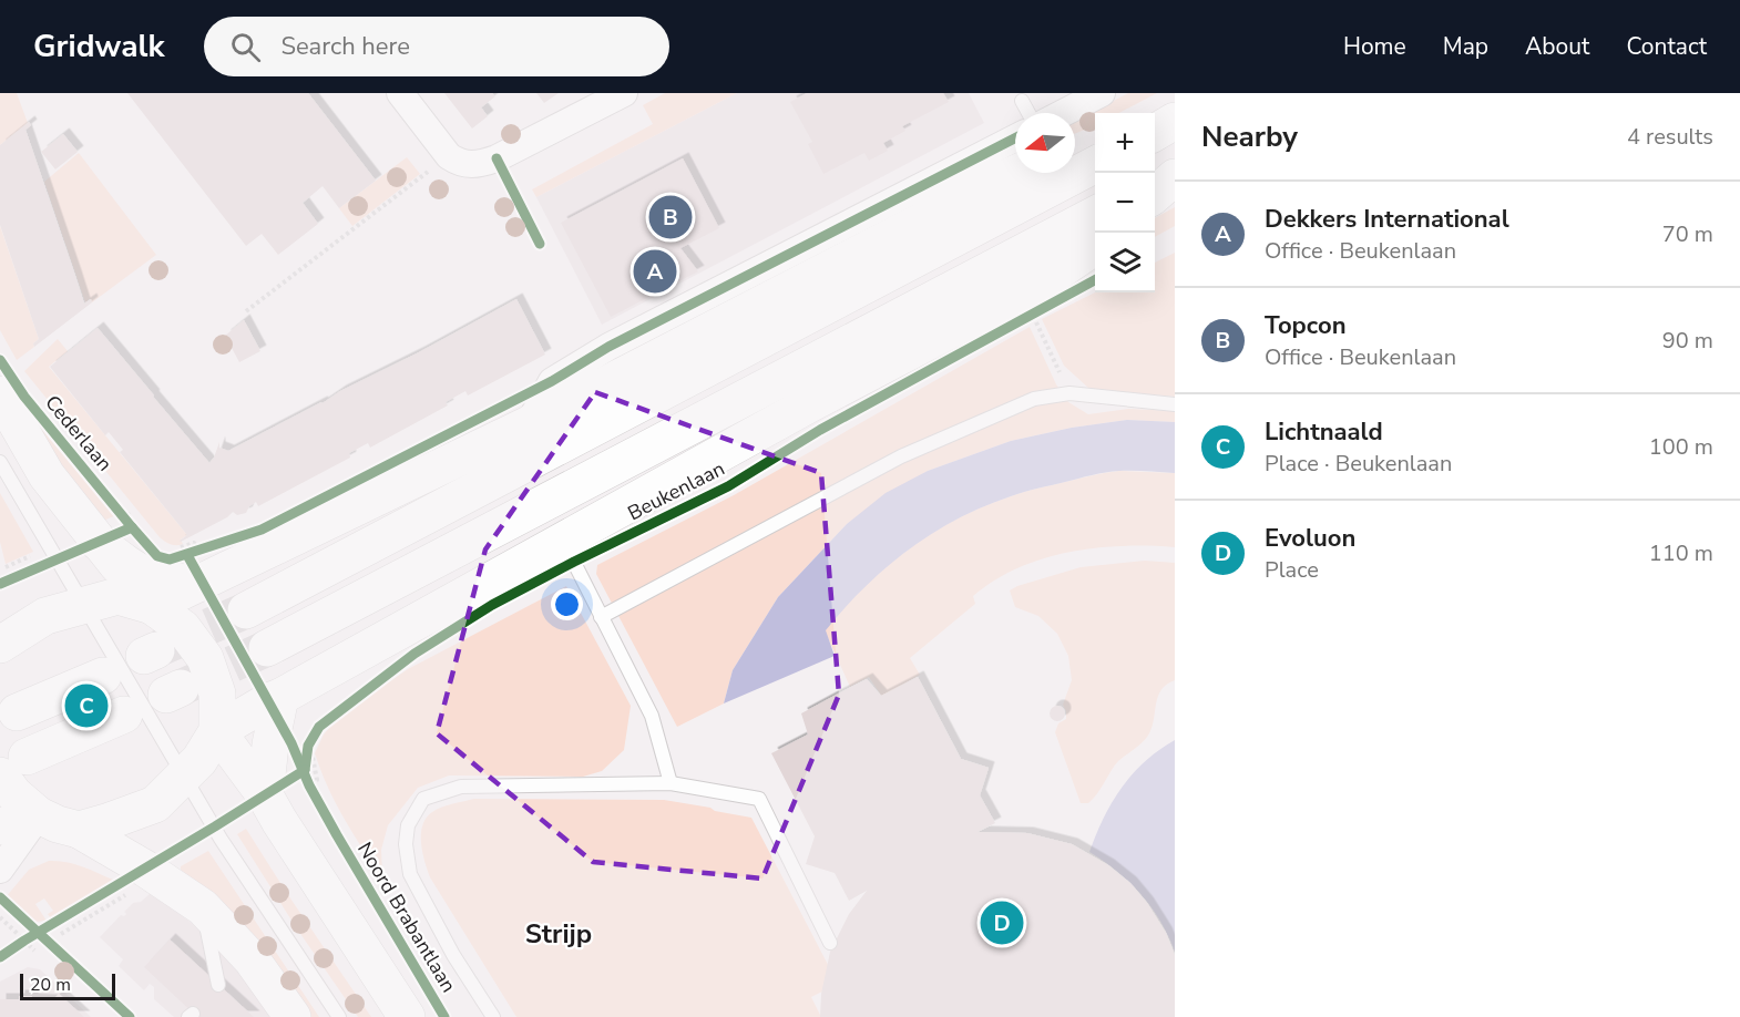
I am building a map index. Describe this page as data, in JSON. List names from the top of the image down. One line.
{"streets":{"main road":["Cederlaan"],"cycle path":["Beukenlaan","Noord Brabantlaan"]},"districts":["Strijp"],"scale_bar":"20 m","north":"left","page":{"header":"Gridwalk","search":"Search here","nav":["Home","Map","About","Contact"],"heading":["Nearby","4 results"],"map_buttons":["+","−"],"list":[{"mark":"A","name":"Dekkers International","note":"Office · Beukenlaan","value":"70 m"},{"mark":"B","name":"Topcon","note":"Office · Beukenlaan","value":"90 m"},{"mark":"C","name":"Lichtnaald","note":"Place · Beukenlaan","value":"100 m"},{"mark":"D","name":"Evoluon","note":"Place","value":"110 m"}],"pins":["B","A","C","D"],"scale":"20 m"}}
